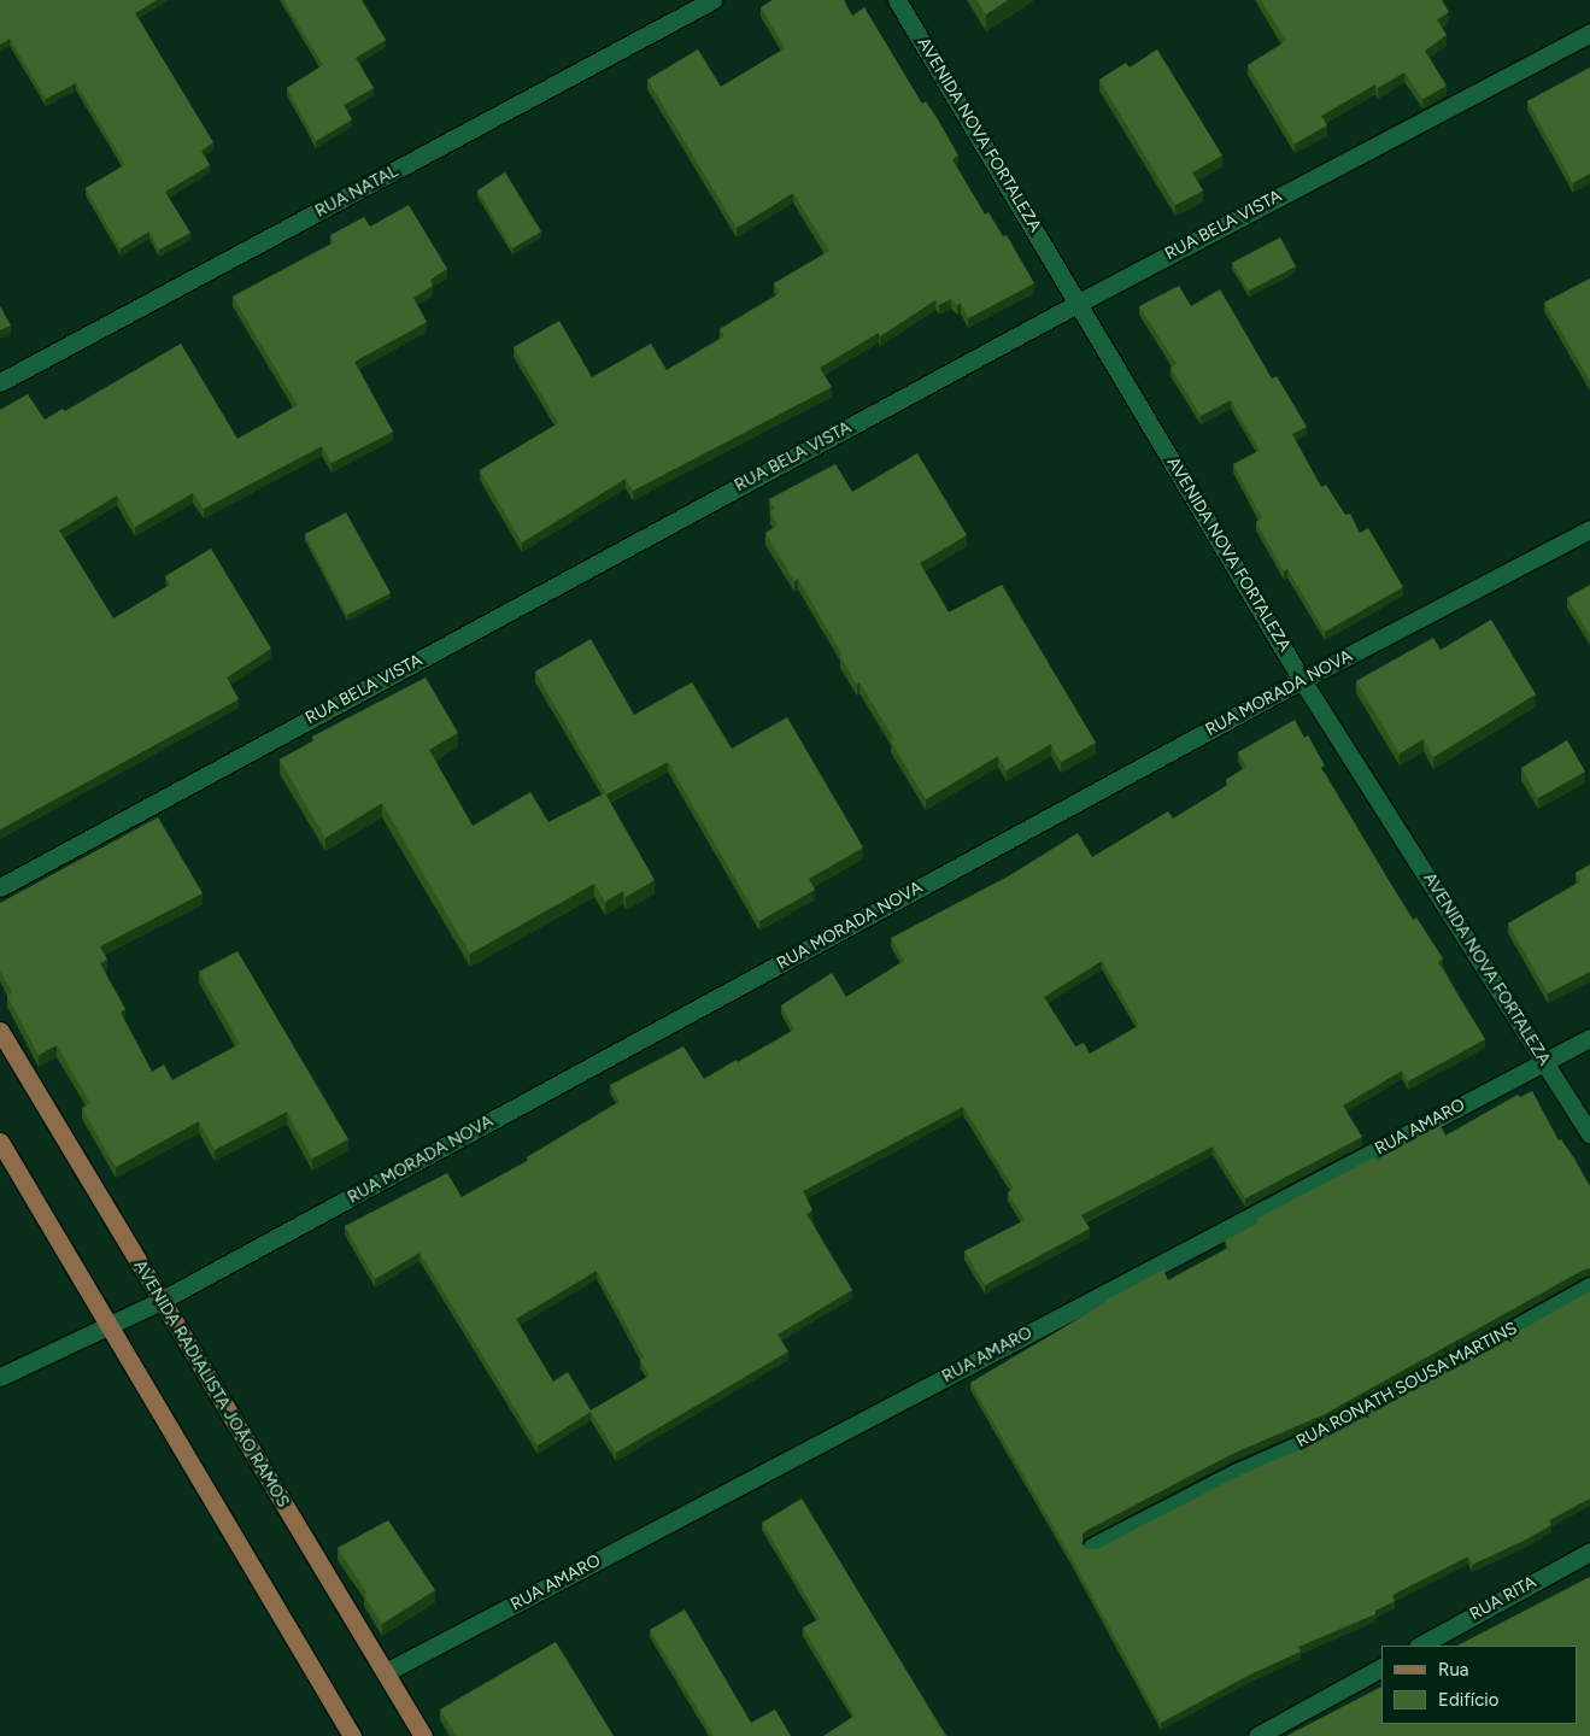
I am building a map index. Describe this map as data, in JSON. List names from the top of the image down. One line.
{"streets":{"main road":["AVENIDA RADIALISTA JOÃO RAMOS"],"street":["AVENIDA NOVA FORTALEZA","RUA NATAL","RUA BELA VISTA","RUA MORADA NOVA","RUA AMARO","RUA RONATH SOUSA MARTINS","RUA RITA"]},"crossings":[["AVENIDA NOVA FORTALEZA","RUA BELA VISTA"],["AVENIDA NOVA FORTALEZA","RUA MORADA NOVA"],["AVENIDA NOVA FORTALEZA","RUA AMARO"],["RUA MORADA NOVA","AVENIDA RADIALISTA JOÃO RAMOS"],["RUA AMARO","AVENIDA RADIALISTA JOÃO RAMOS"]],"legend":["Rua","Edifício"]}
